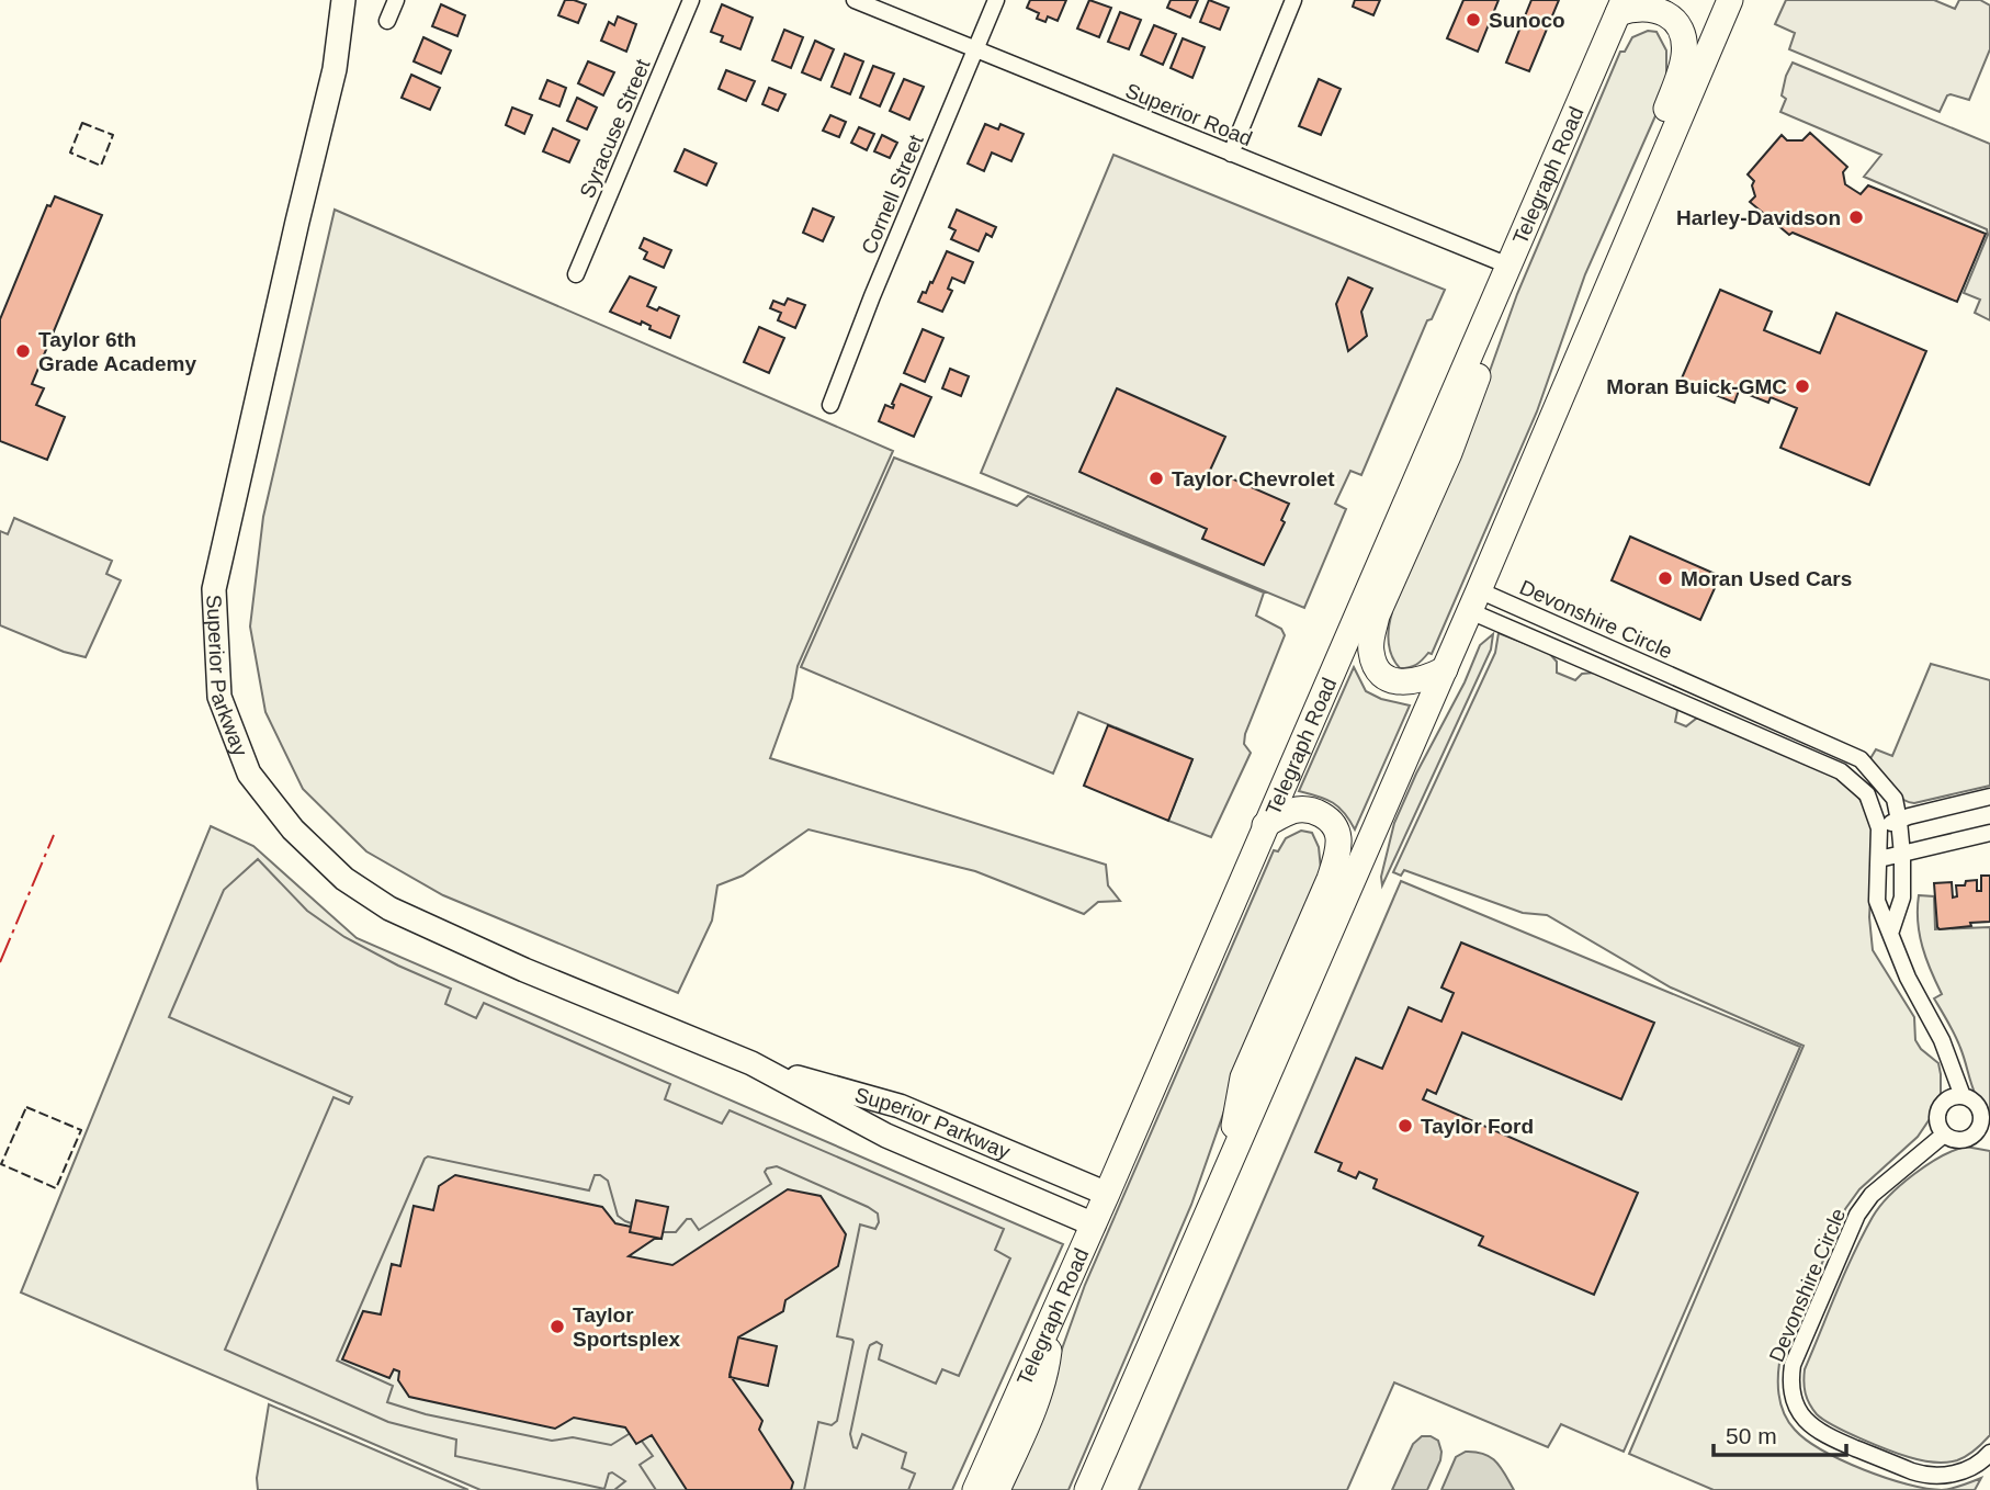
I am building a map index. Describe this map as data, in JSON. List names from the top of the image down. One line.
{"streets":{"main road":["Telegraph Road","Superior Parkway"],"street":["Superior Road","Syracuse Street","Cornell Street","Devonshire Circle"]},"crossings":[["Superior Road","Telegraph Road"],["Superior Road","Cornell Street"],["Telegraph Road","Superior Parkway"]],"places":["Sunoco","Harley-Davidson","Taylor 6th Grade Academy","Moran Buick-GMC","Taylor Chevrolet","Moran Used Cars","Taylor Ford","Taylor Sportsplex"],"scale_bar":"50 m"}
